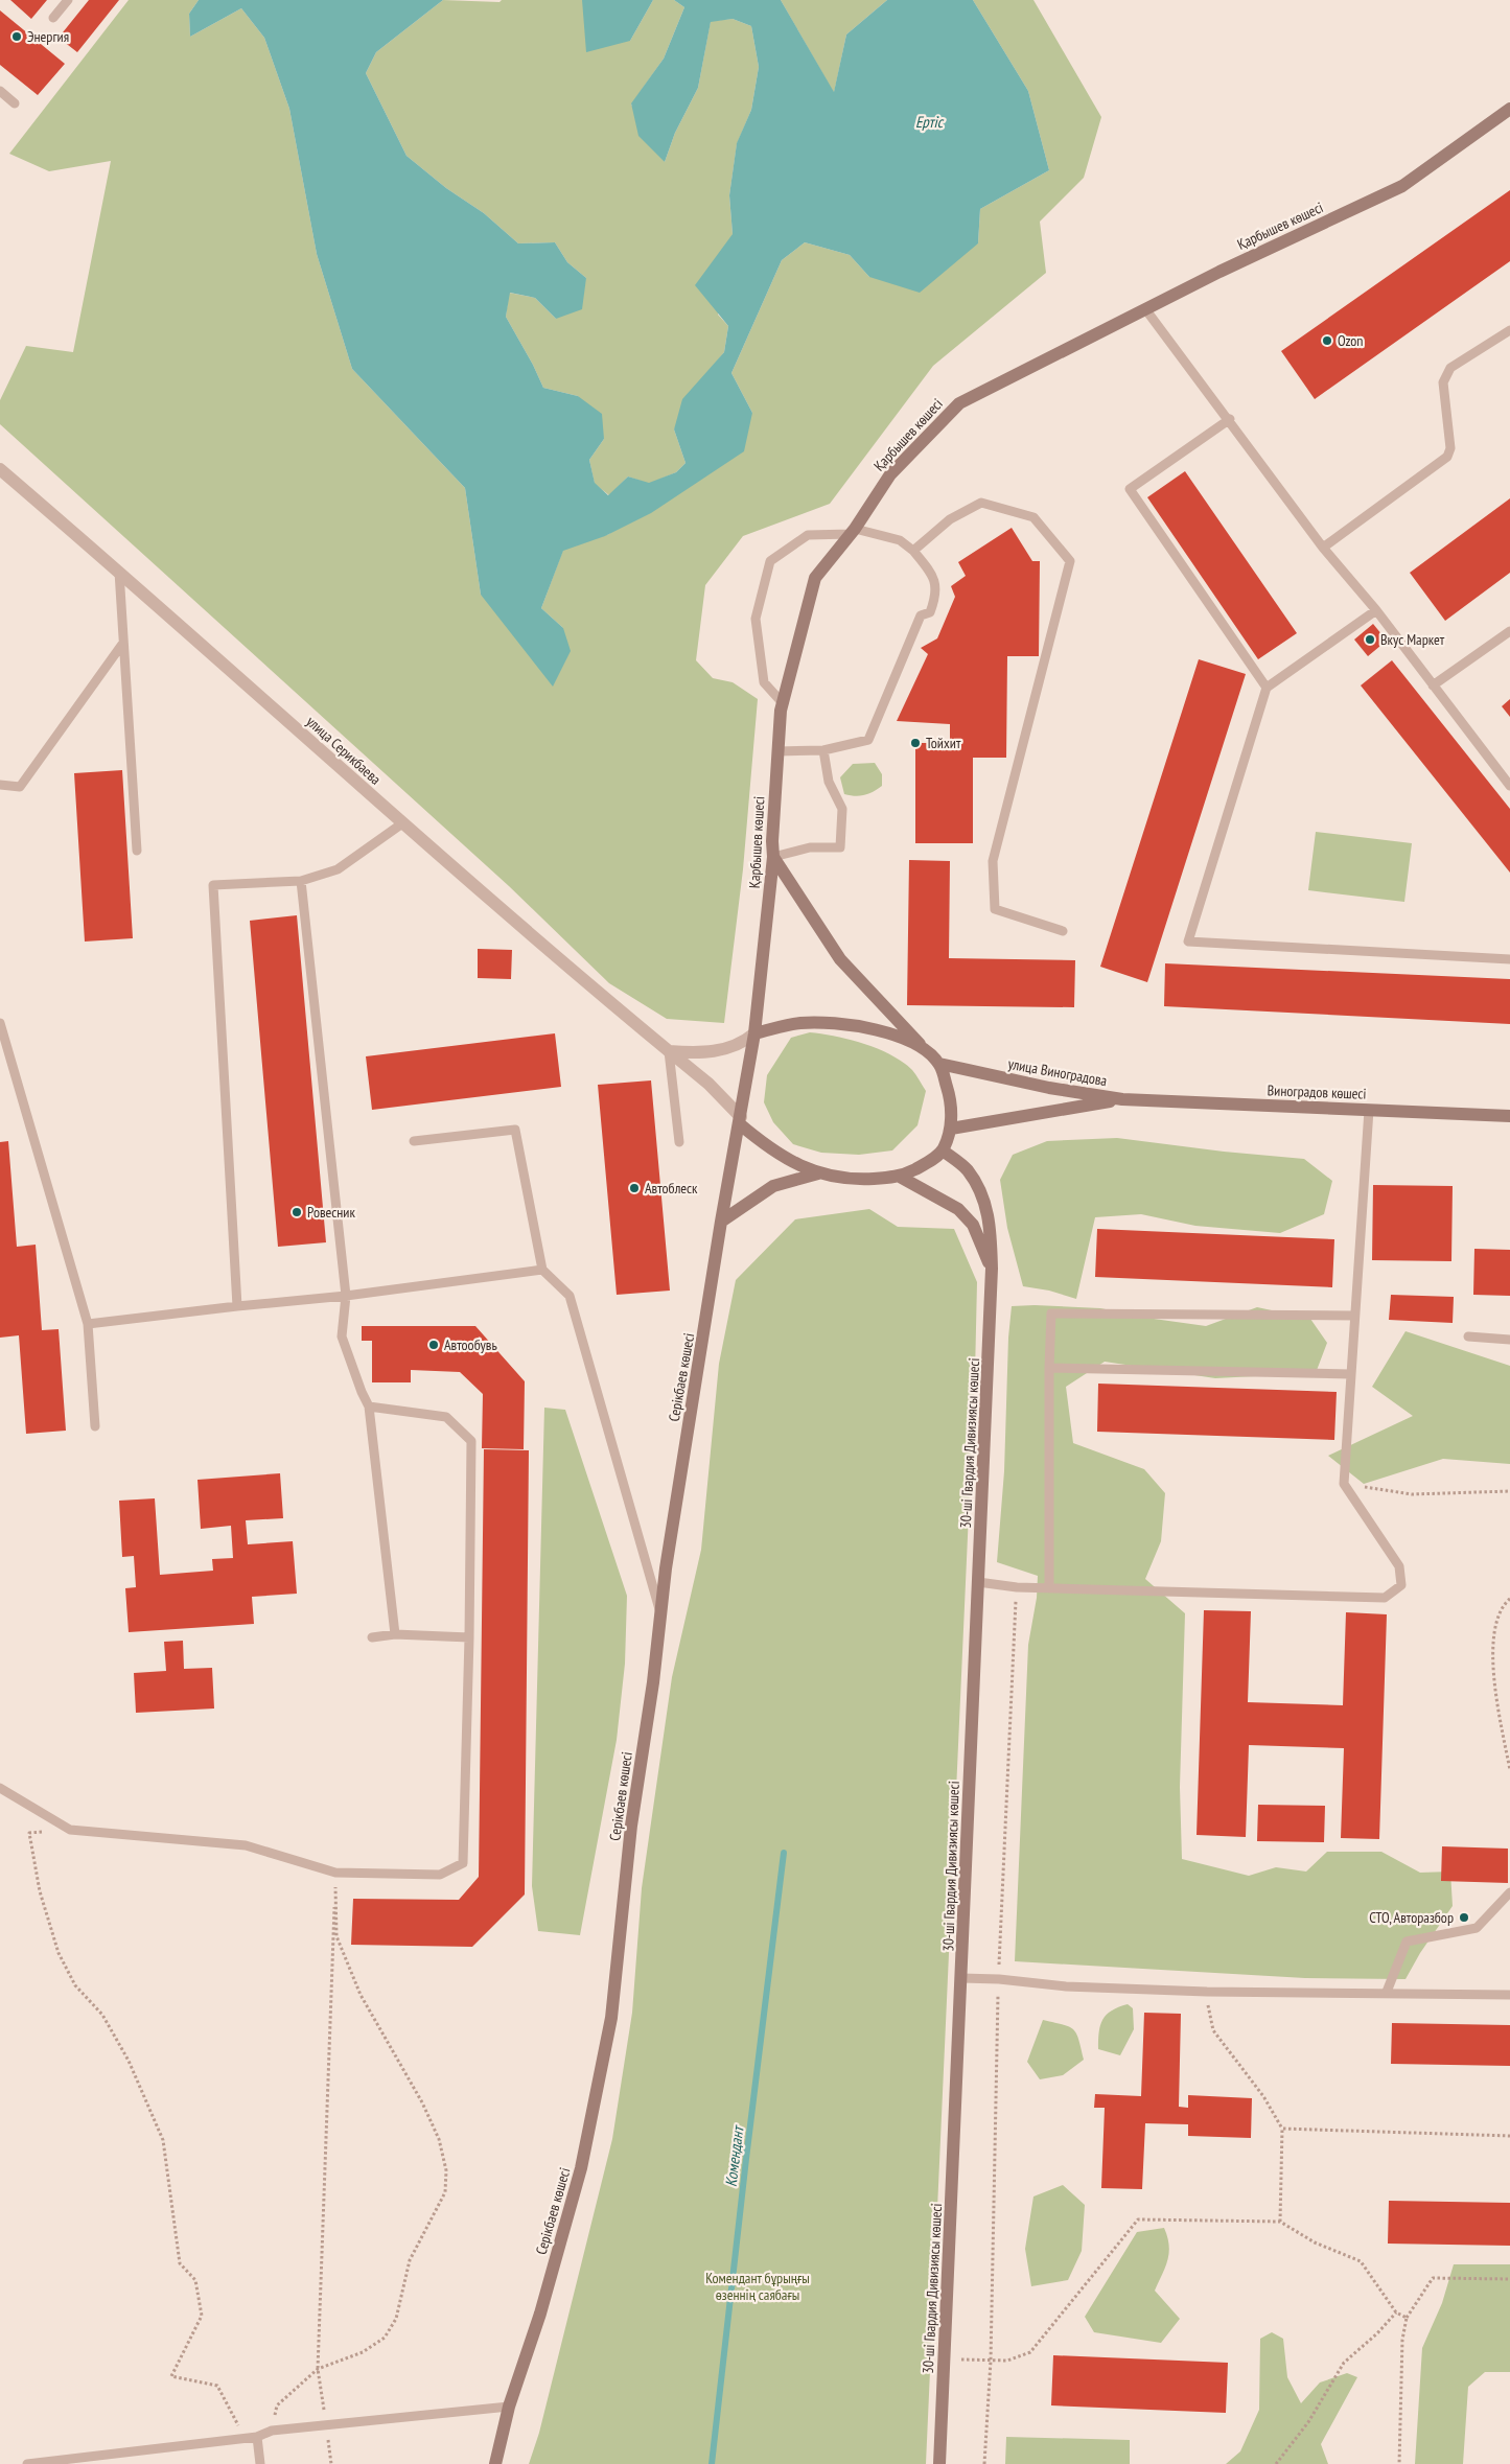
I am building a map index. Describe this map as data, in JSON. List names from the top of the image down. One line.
{"streets":{"main road":["Қарбышев көшесі","улица Виноградова","Виноградов көшесі","Серікбаев көшесі","30-ші Гвардия Дивизиясы көшесі"],"street":["улица Серикбаева"]},"crossings":[["Қарбышев көшесі","улица Серикбаева"],["Қарбышев көшесі","Серікбаев көшесі"],["улица Серикбаева","Серікбаев көшесі"],["улица Виноградова","Виноградов көшесі"]],"water":["Ертіс","Комендант"],"parks":["Комендант бұрыңғы өзеннің саябағы"],"places":["Энергия","Ozon","Вкус Маркет","Тойхит","Автоблеск","Ровесник","Автообувь","СТО, Авторазбор"]}
